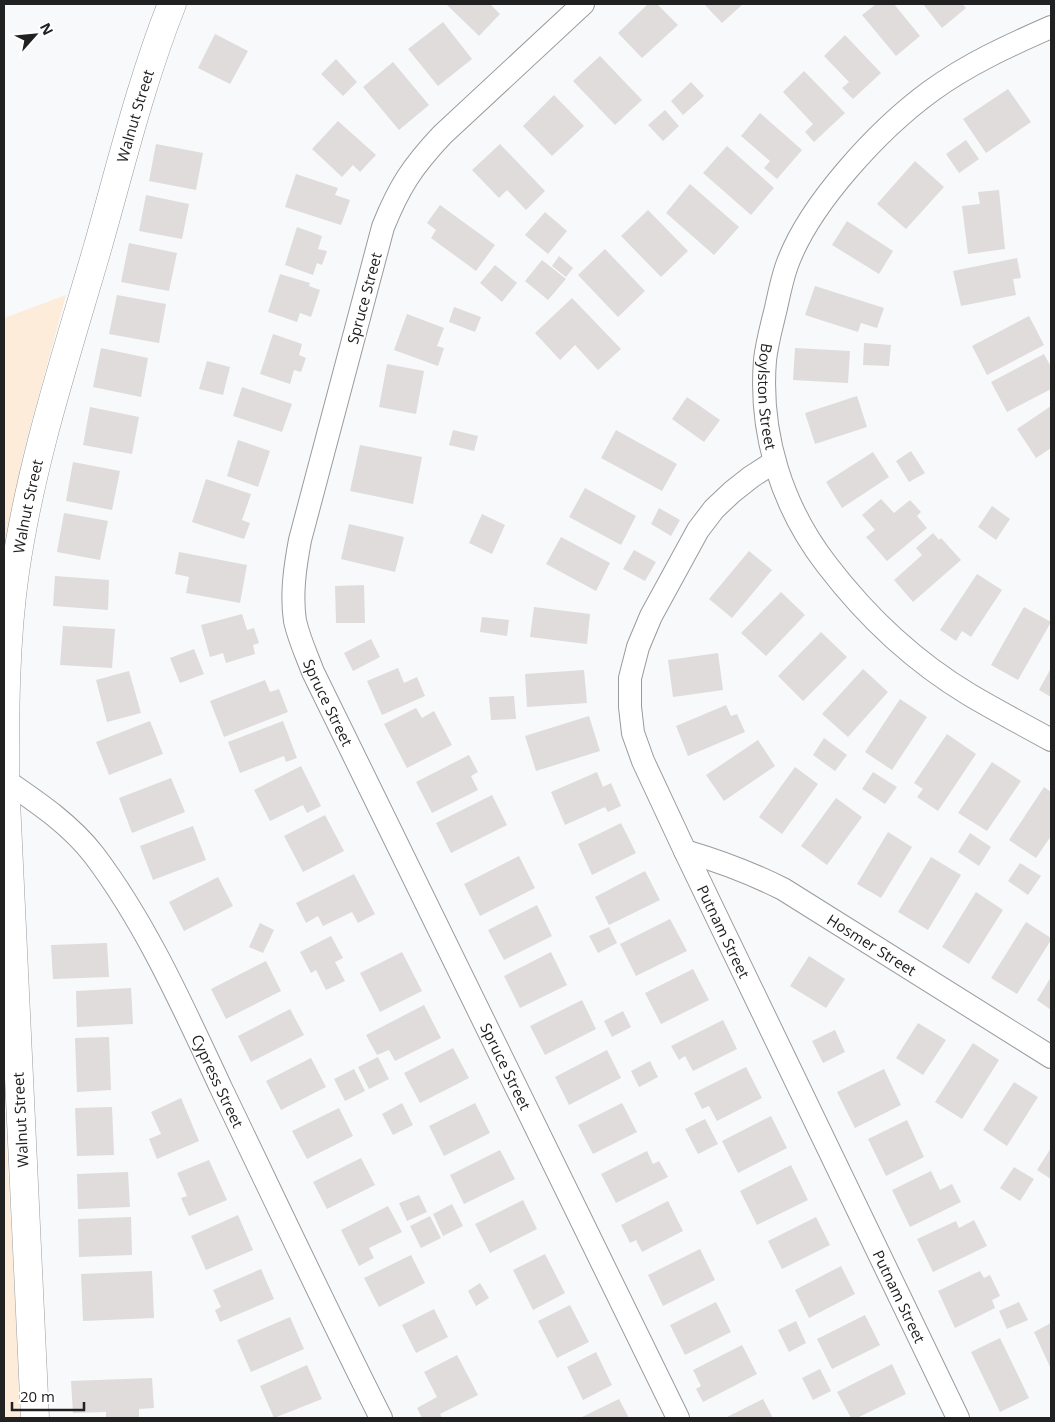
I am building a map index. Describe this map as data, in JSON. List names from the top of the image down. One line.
{"streets":{"street":["Walnut Street","Spruce Street","Boylston Street","Putnam Street","Hosmer Street","Cypress Street"]},"crossings":[["Walnut Street","Cypress Street"],["Boylston Street","Putnam Street"],["Putnam Street","Hosmer Street"]],"scale_bar":"20 m","north":"top right"}
